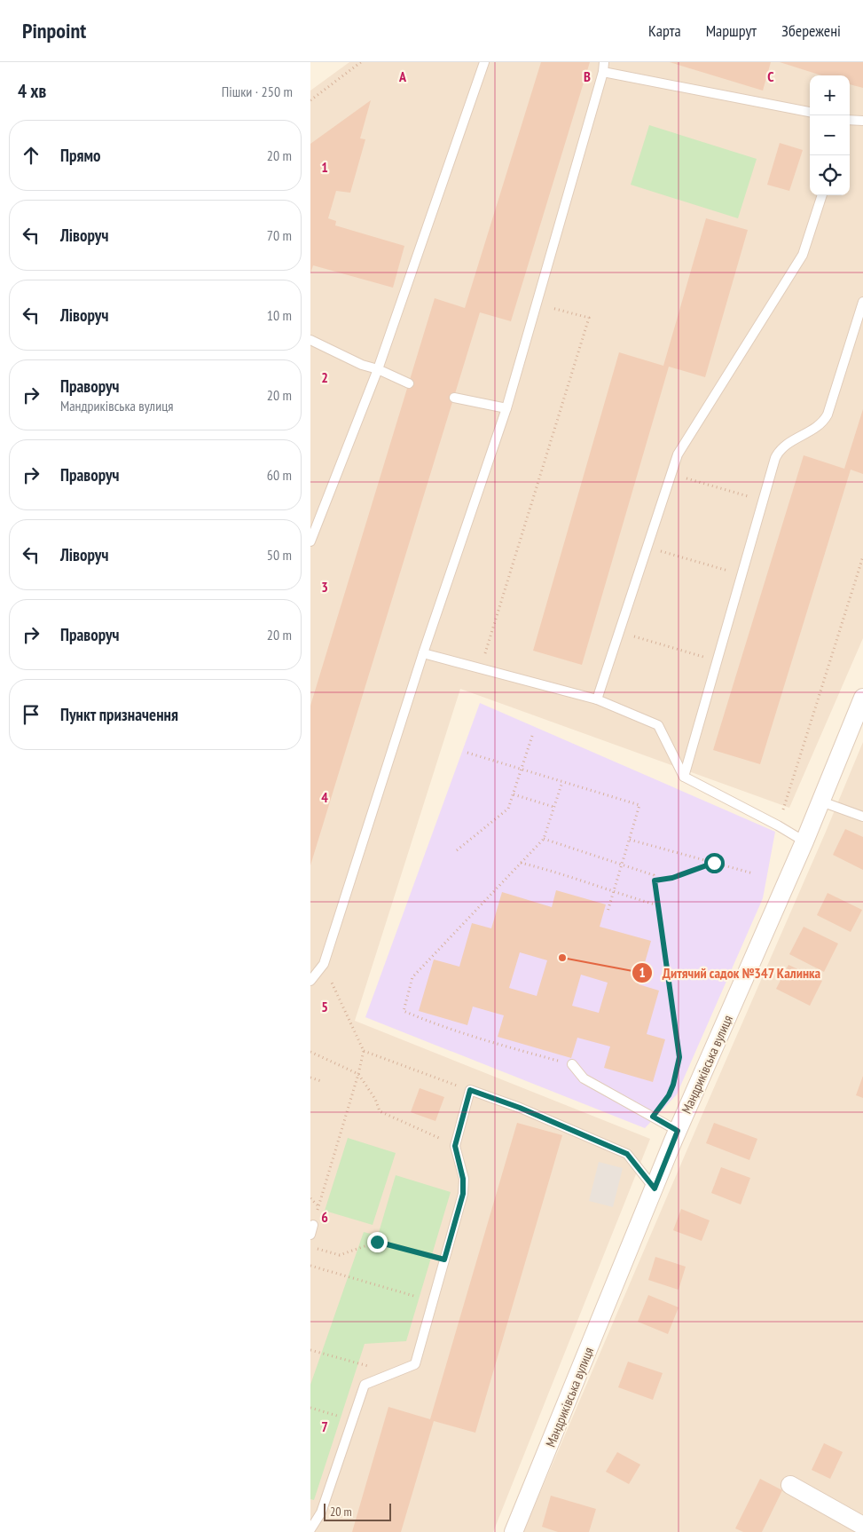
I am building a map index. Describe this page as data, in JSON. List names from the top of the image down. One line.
{"streets":{"street":["Мандриківська вулиця"]},"places":["Дитячий садок №347 Калинка"],"scale_bar":"20 m","page":{"header":"Pinpoint","nav":["Карта","Маршрут","Збережені"],"heading":["4 хв","Пішки · 250 m"],"map_buttons":["+","−"],"list":[["Прямо","20 m"],["Ліворуч","70 m"],["Ліворуч","10 m"],["Праворуч","Мандриківська вулиця","20 m"],["Праворуч","60 m"],["Ліворуч","50 m"],["Праворуч","20 m"],"Пункт призначення"],"scale":"20 m"},"grid":{"columns":["A","B","C"],"rows":["1","2","3","4","5","6","7"]}}
